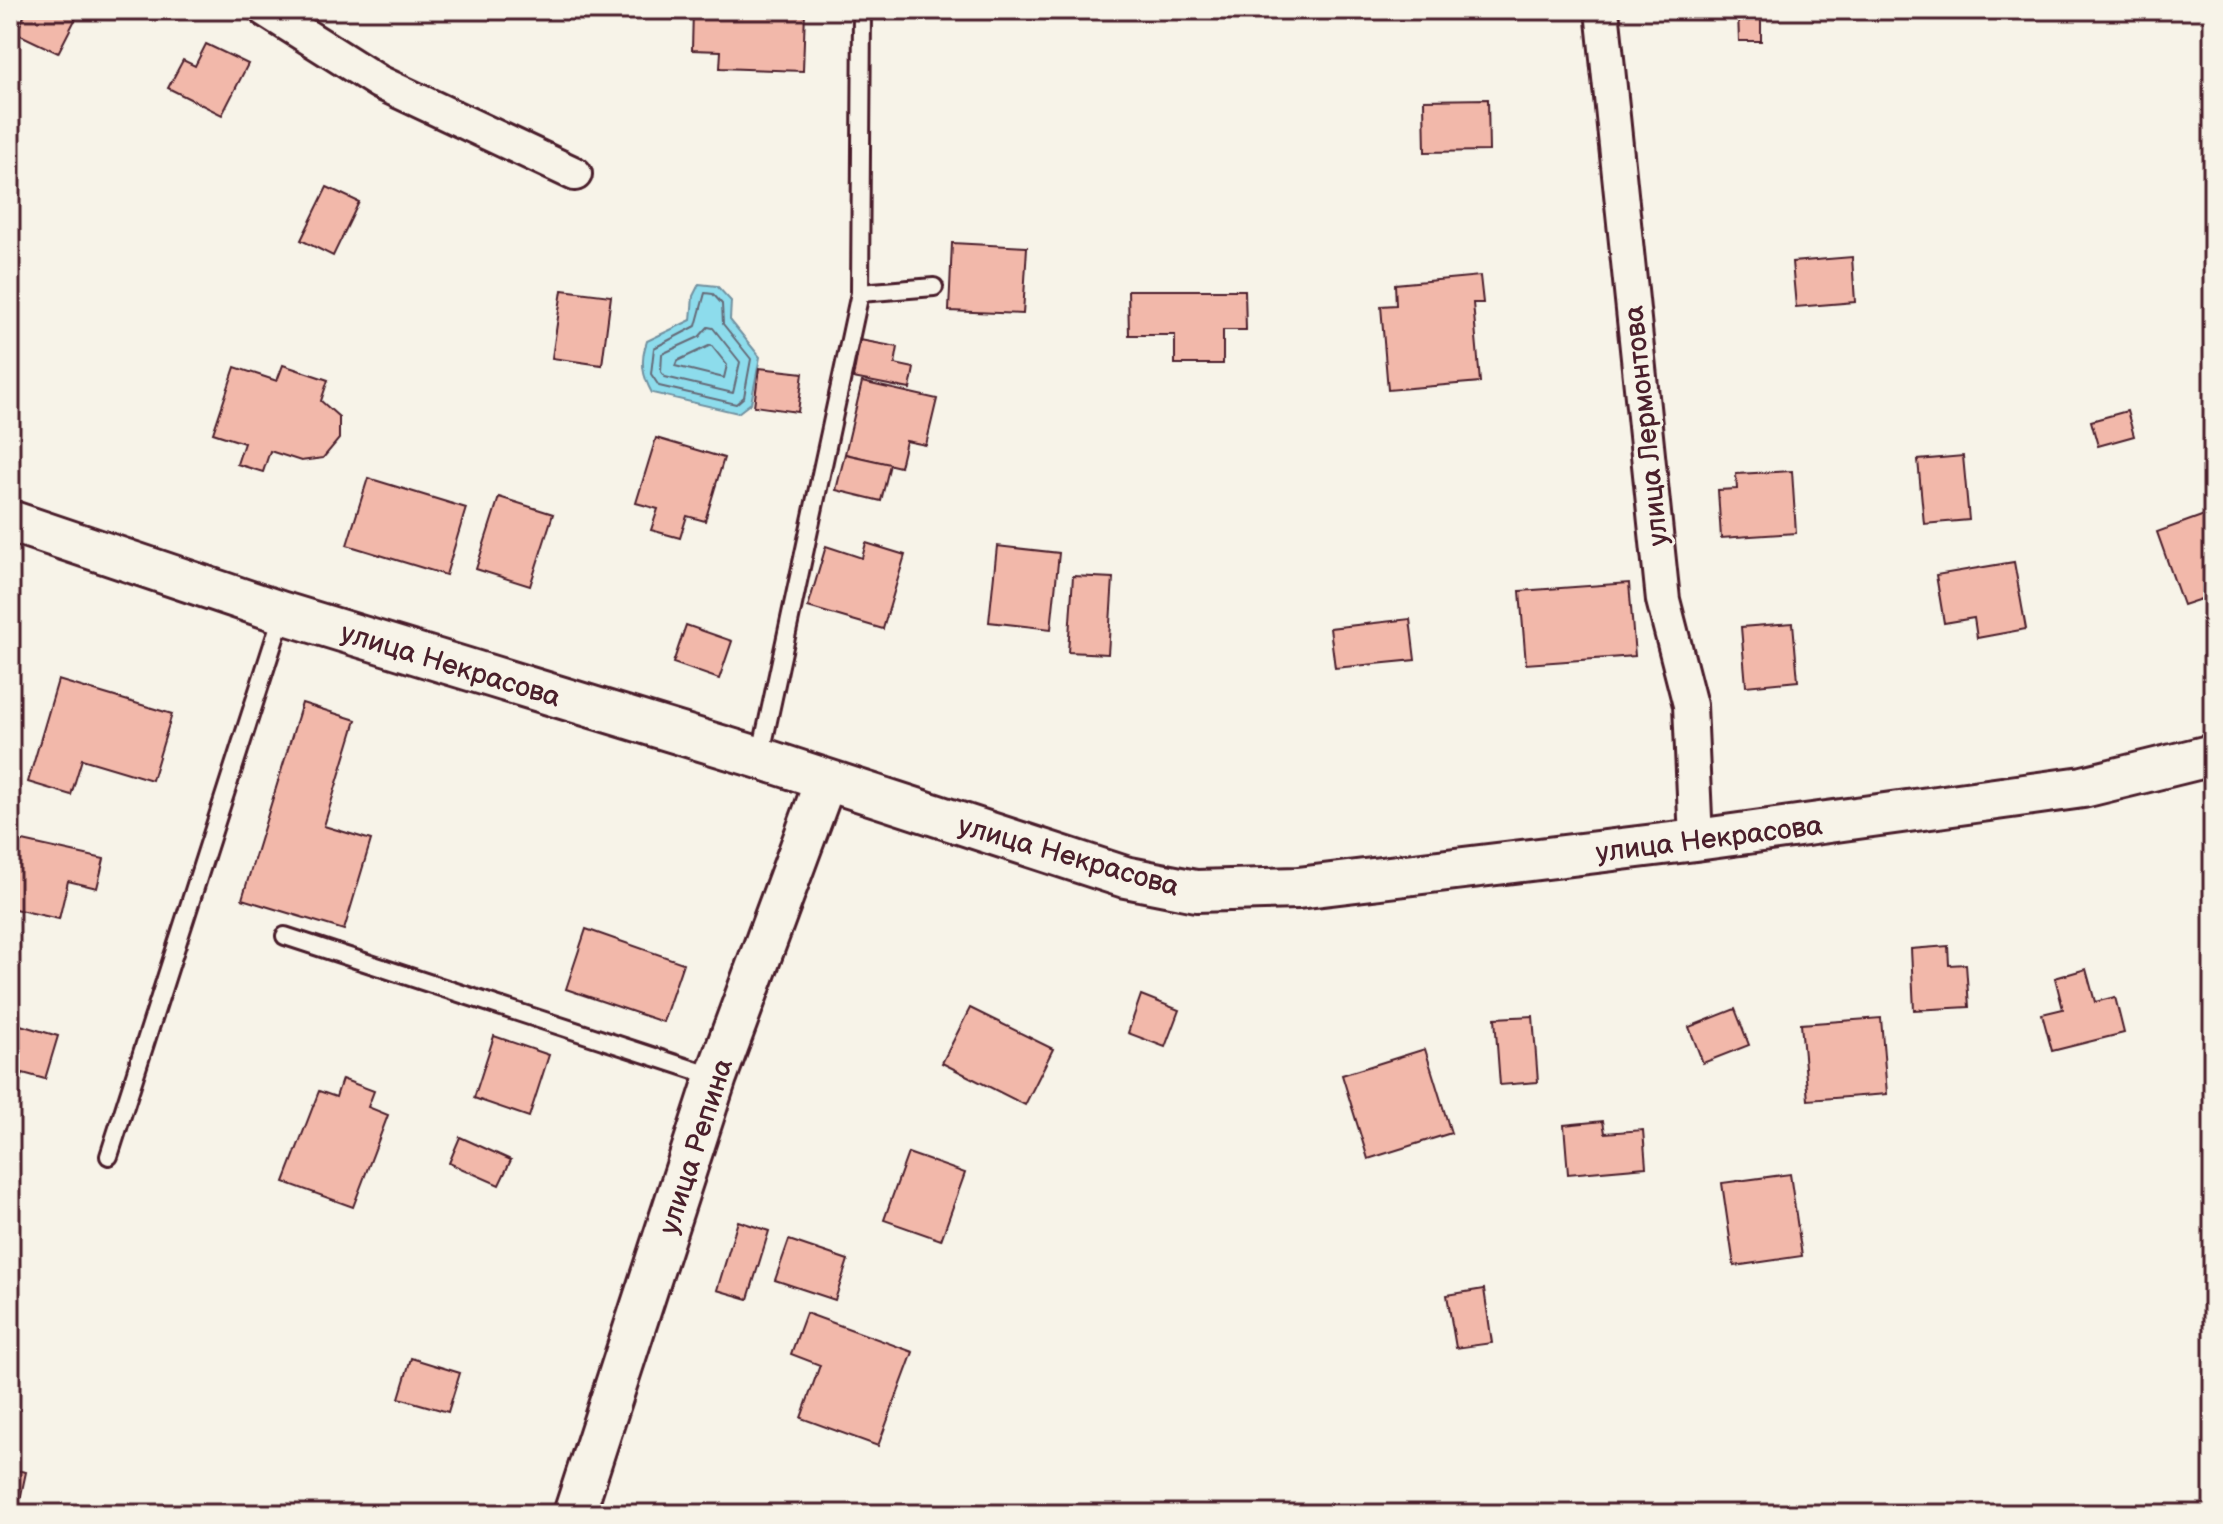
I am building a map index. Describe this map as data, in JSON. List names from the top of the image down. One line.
{"streets":{"street":["улица Лермонтова","улица Некрасова","улица Репина"]},"crossings":[["улица Лермонтова","улица Некрасова"],["улица Некрасова","улица Репина"]]}
